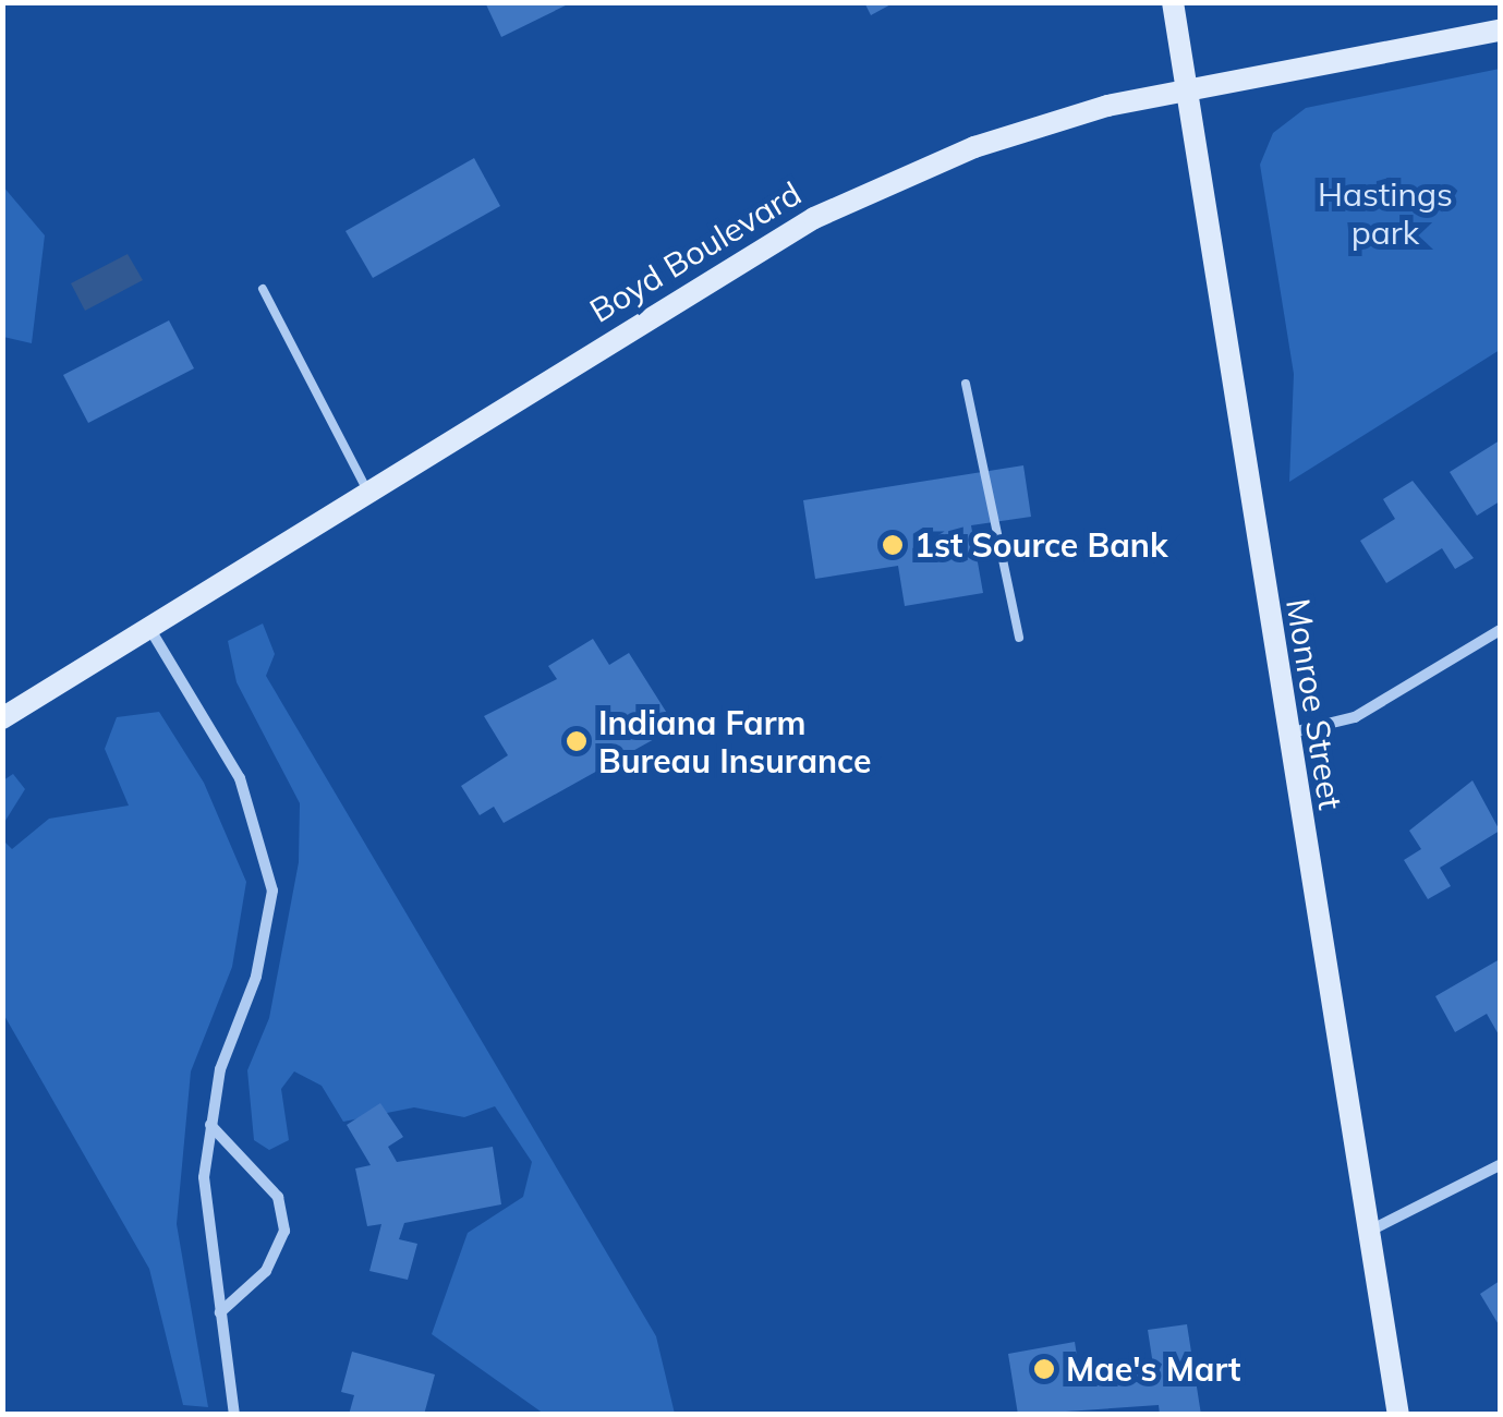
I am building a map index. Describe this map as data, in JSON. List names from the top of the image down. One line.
{"streets":{"street":["Boyd Boulevard","Monroe Street"]},"crossings":[["Boyd Boulevard","Monroe Street"]],"parks":["Hastings park"],"places":["1st Source Bank","Indiana Farm Bureau Insurance","Mae's Mart"]}
